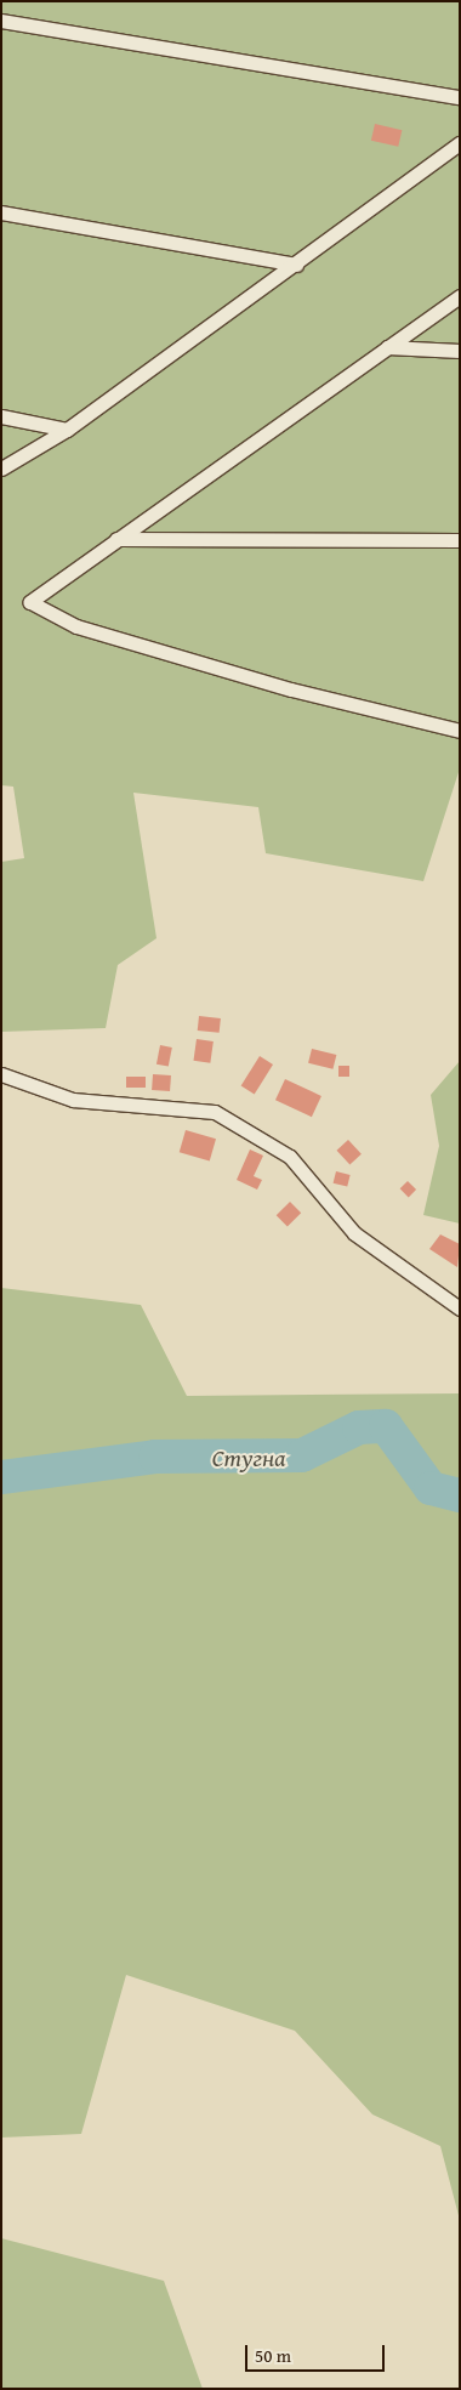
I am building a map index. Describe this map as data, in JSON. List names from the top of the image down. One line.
{"water":["Стугна"],"scale_bar":"50 m"}
